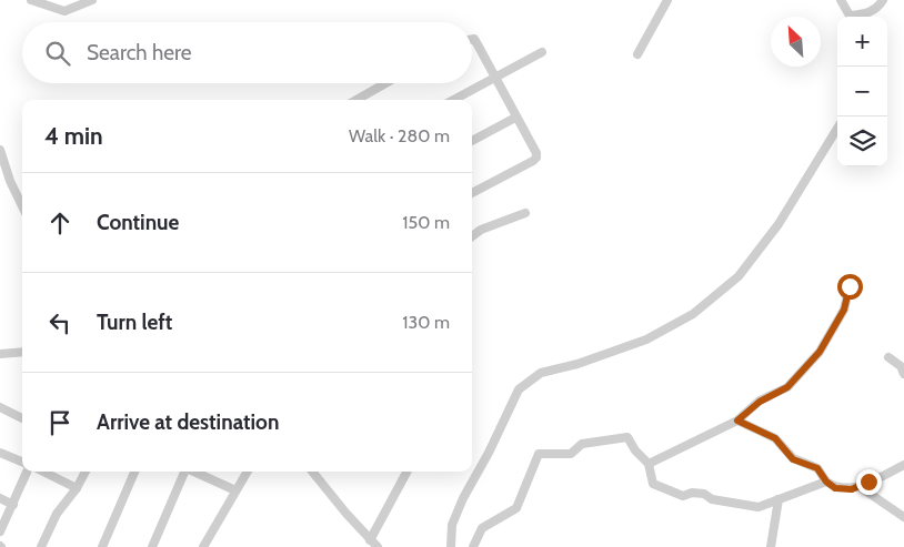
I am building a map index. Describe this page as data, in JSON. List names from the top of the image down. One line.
{"north":"top left","page":{"map_buttons":["+","−"],"search":"Search here","heading":["4 min","Walk · 280 m"],"list":[["Continue","150 m"],["Turn left","130 m"],"Arrive at destination"]}}
